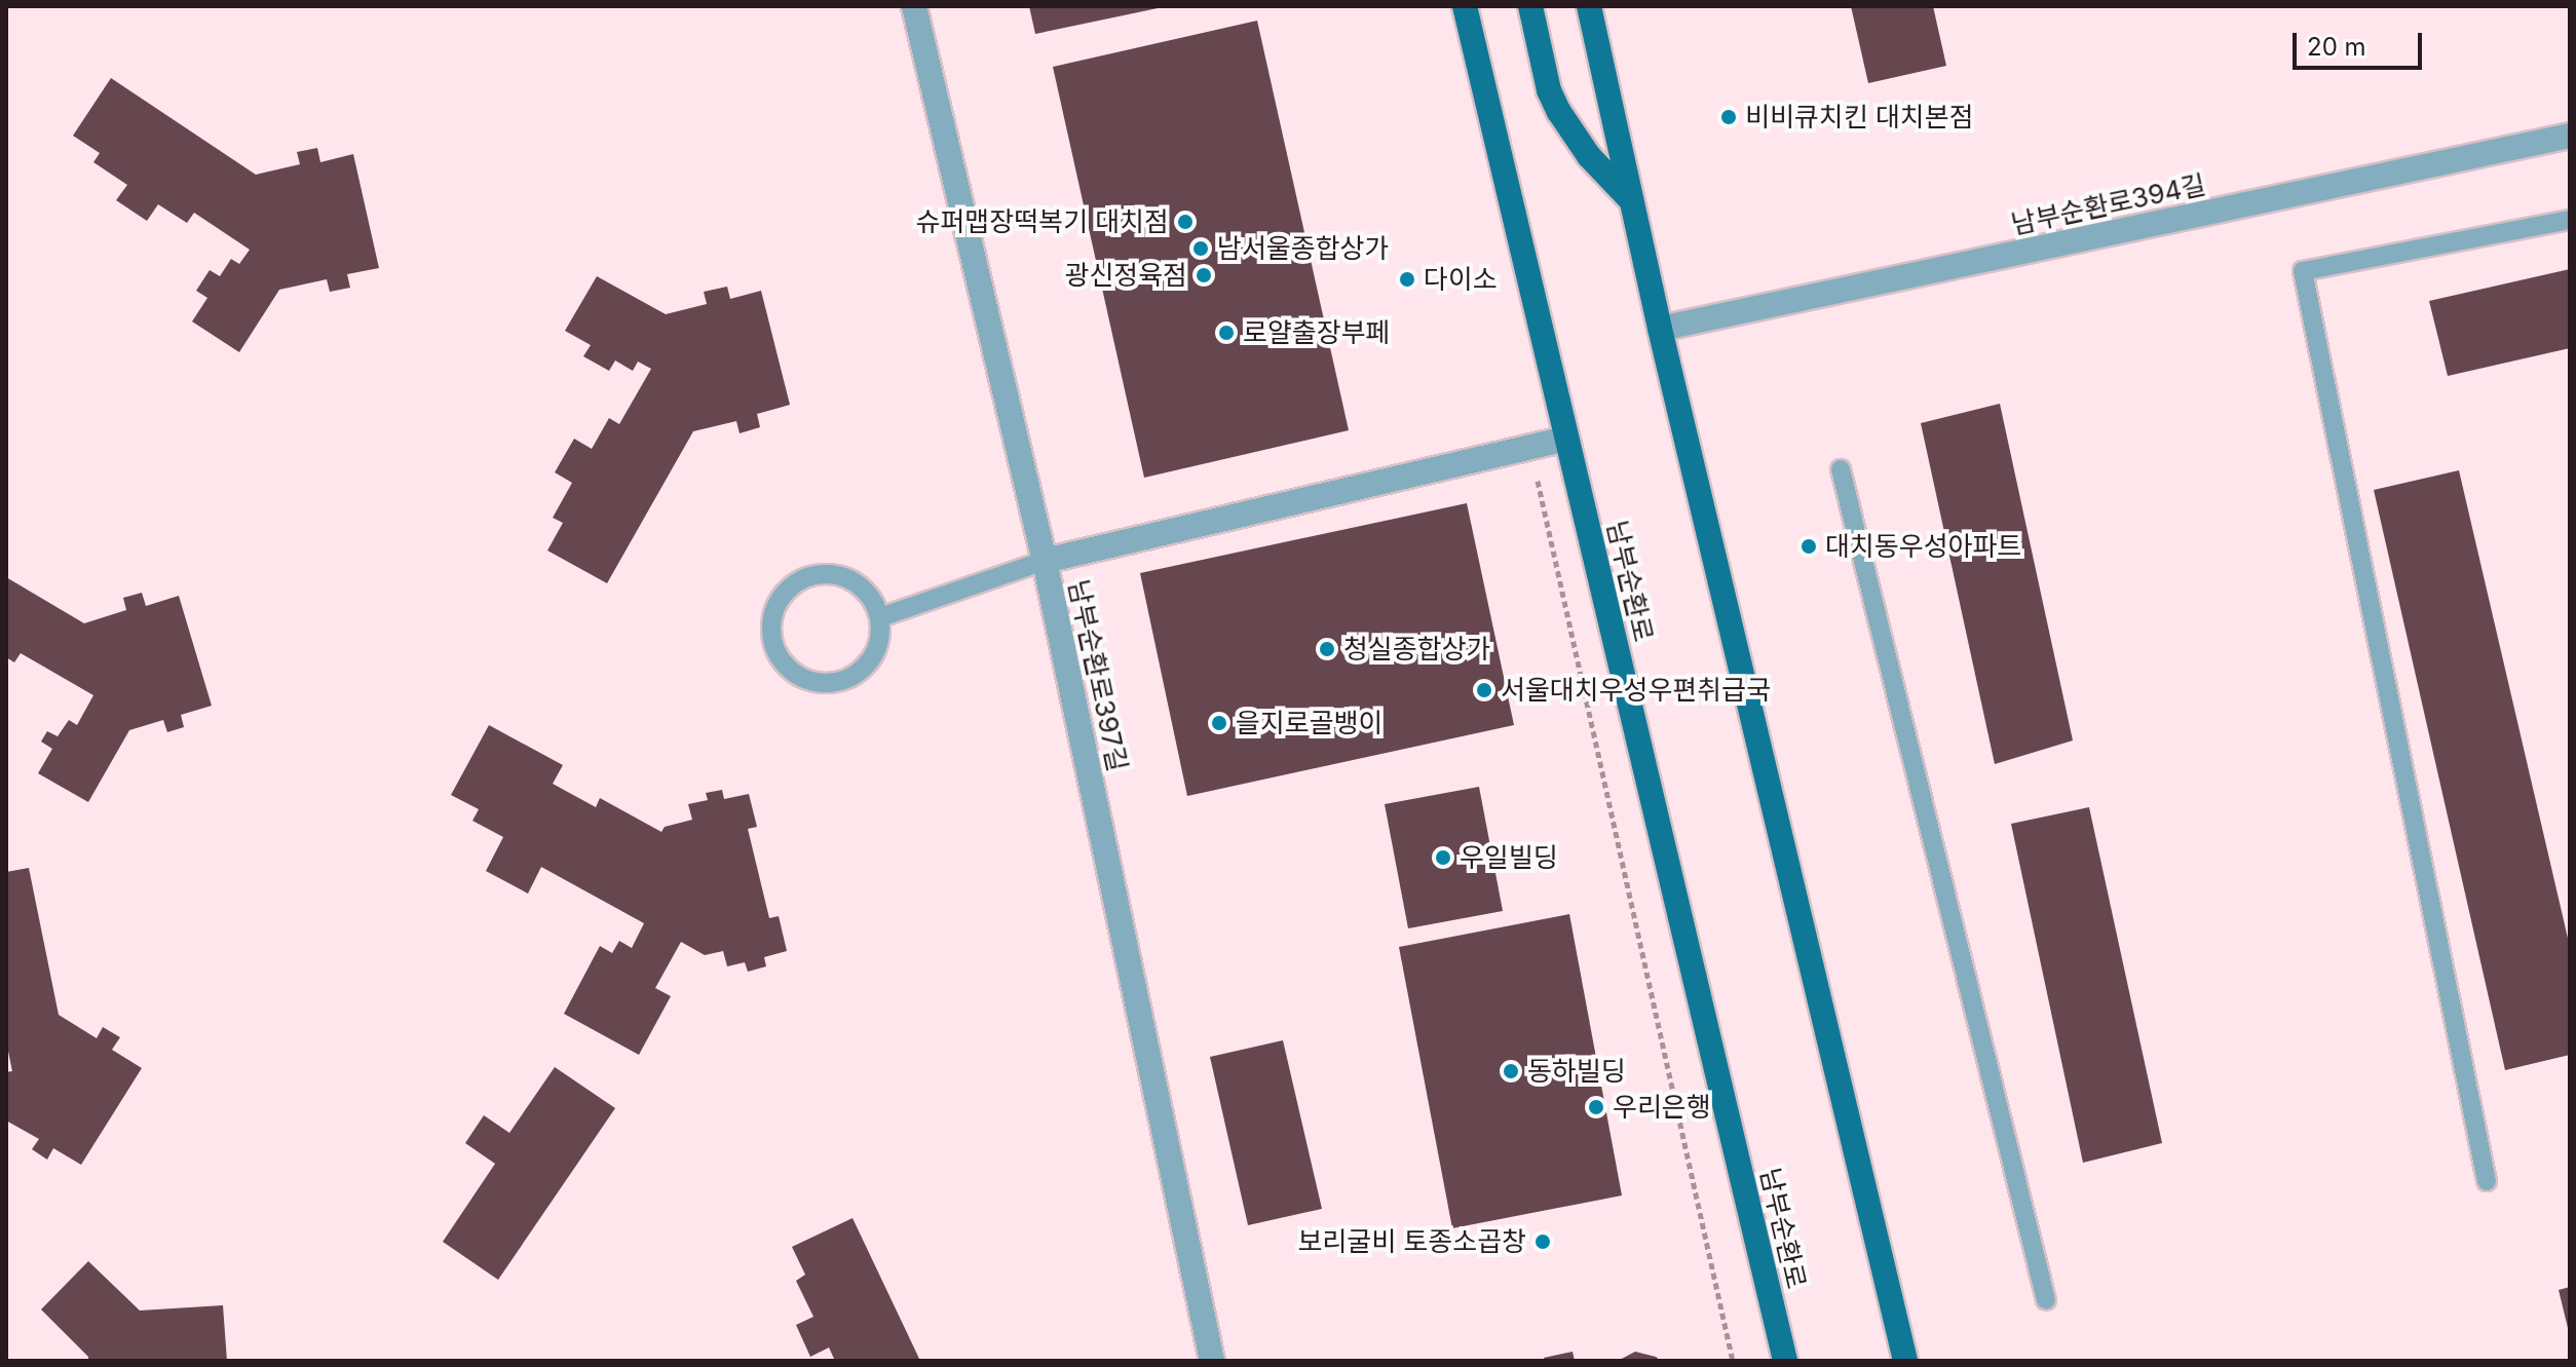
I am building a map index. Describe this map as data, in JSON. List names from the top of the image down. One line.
{"streets":{"main road":["남부순환로"],"street":["남부순환로394길","남부순환로397길"]},"places":["비비큐치킨 대치본점","슈퍼맵장떡복기 대치점","남서울종합상가","광신정육점","다이소","로얄출장부페","대치동우성아파트","청실종합상가","서울대치우성우편취급국","을지로골뱅이","우일빌딩","동하빌딩","우리은행","보리굴비 토종소곱창"],"scale_bar":"20 m"}
